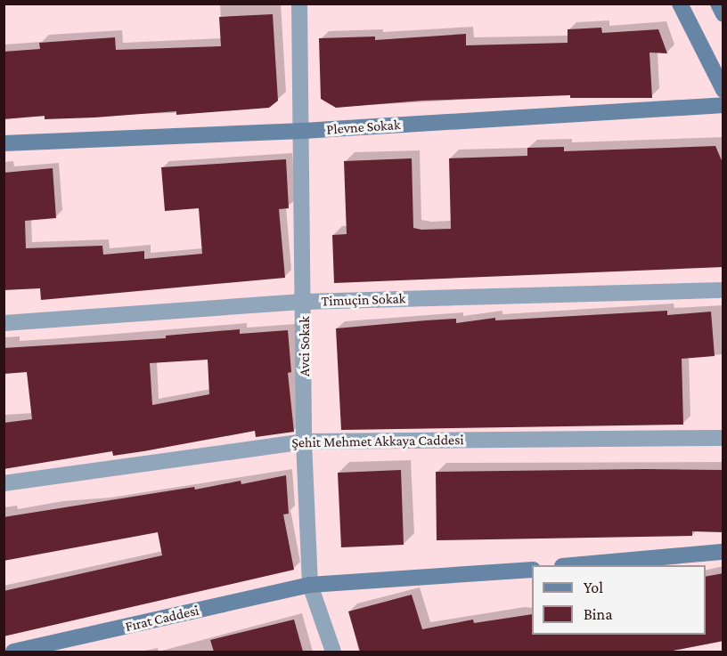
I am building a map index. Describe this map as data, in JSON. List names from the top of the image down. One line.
{"streets":{"street":["Plevne Sokak","Timuçin Sokak","Avci Sokak","Şehit Mehmet Akkaya Caddesi","Fırat Caddesi"]},"crossings":[["Plevne Sokak","Avci Sokak"],["Timuçin Sokak","Avci Sokak"],["Avci Sokak","Şehit Mehmet Akkaya Caddesi"],["Avci Sokak","Fırat Caddesi"]],"legend":["Yol","Bina"]}
